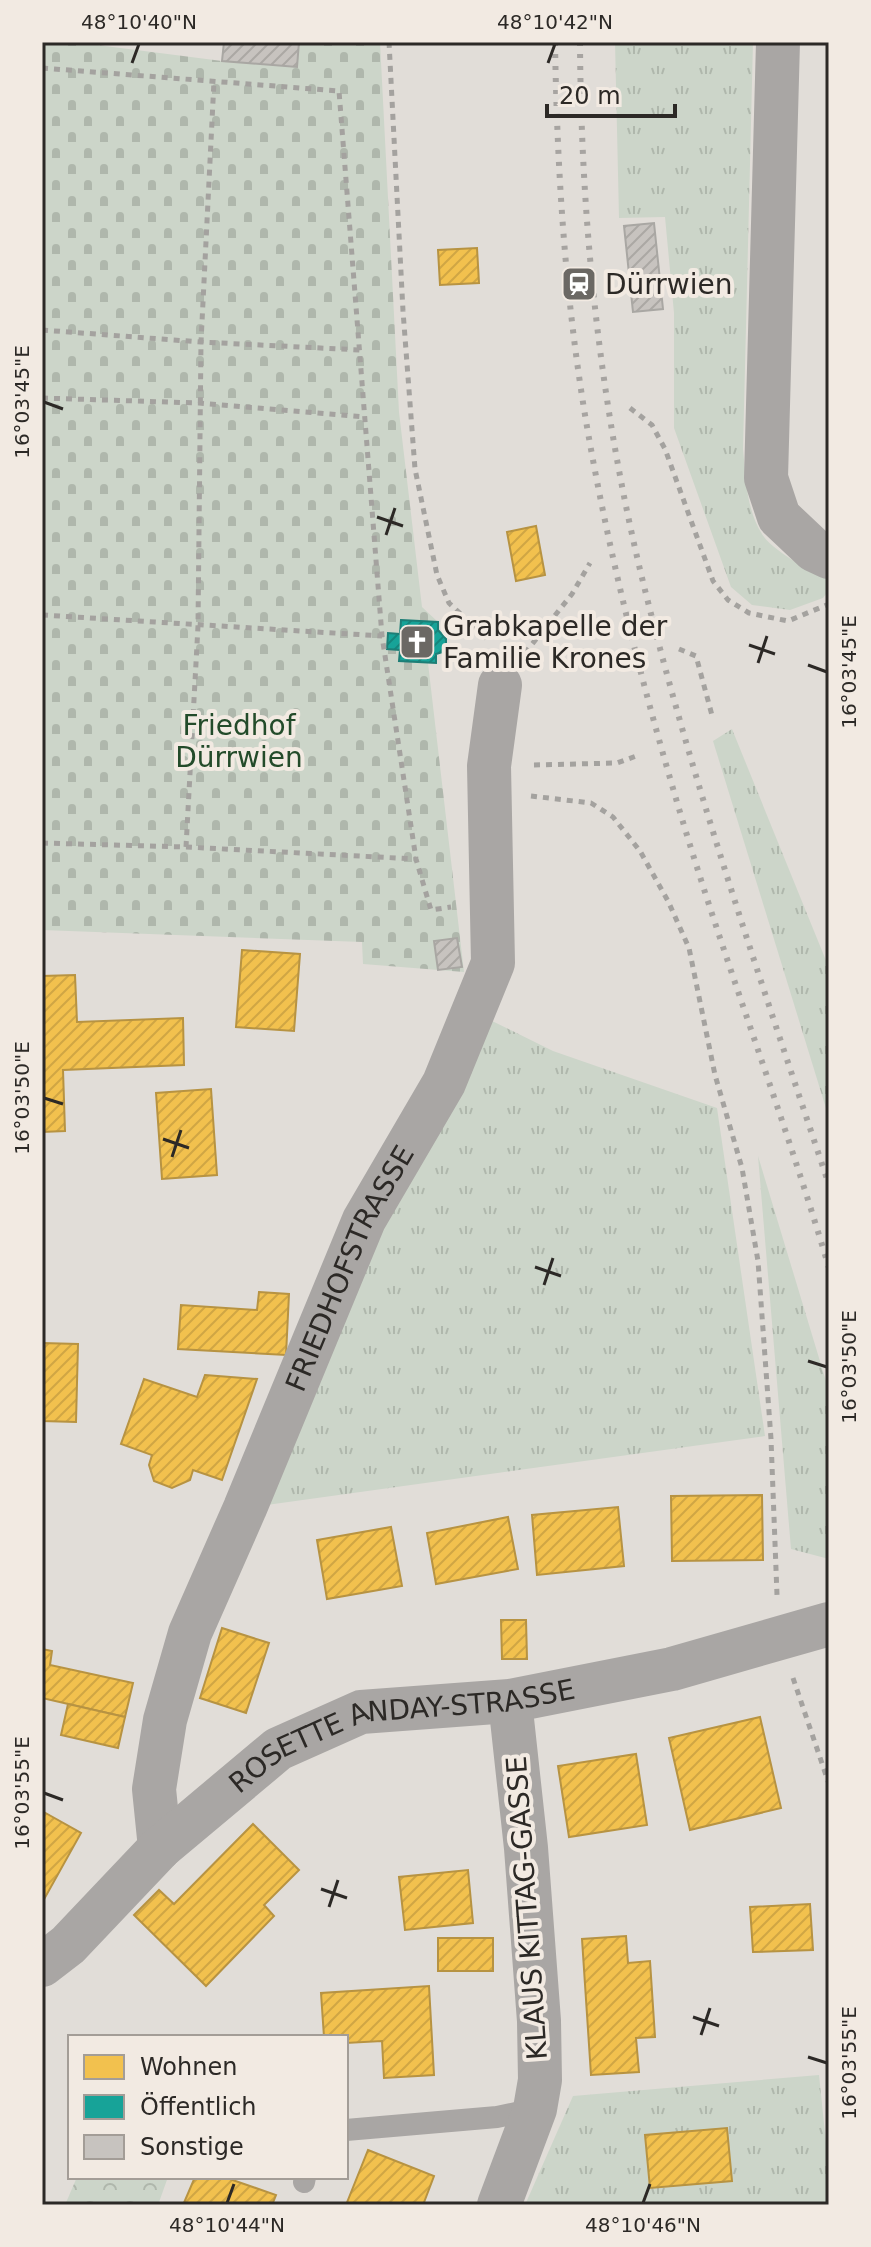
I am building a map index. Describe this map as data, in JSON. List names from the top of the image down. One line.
{"streets":{"street":["FRIEDHOFSTRASSE","ROSETTE ANDAY-STRASSE","KLAUS KITTAG-GASSE"]},"crossings":[["FRIEDHOFSTRASSE","ROSETTE ANDAY-STRASSE"],["ROSETTE ANDAY-STRASSE","KLAUS KITTAG-GASSE"]],"parks":["Friedhof Dürrwien"],"places":{"station":["Dürrwien"],"church":["Grabkapelle der Familie Krones"]},"legend":["Wohnen","Öffentlich","Sonstige"],"scale_bar":"20 m","coordinates":["48°10'40\"N","48°10'42\"N","16°03'45\"E","16°03'50\"E","16°03'55\"E","48°10'44\"N","48°10'46\"N"]}
